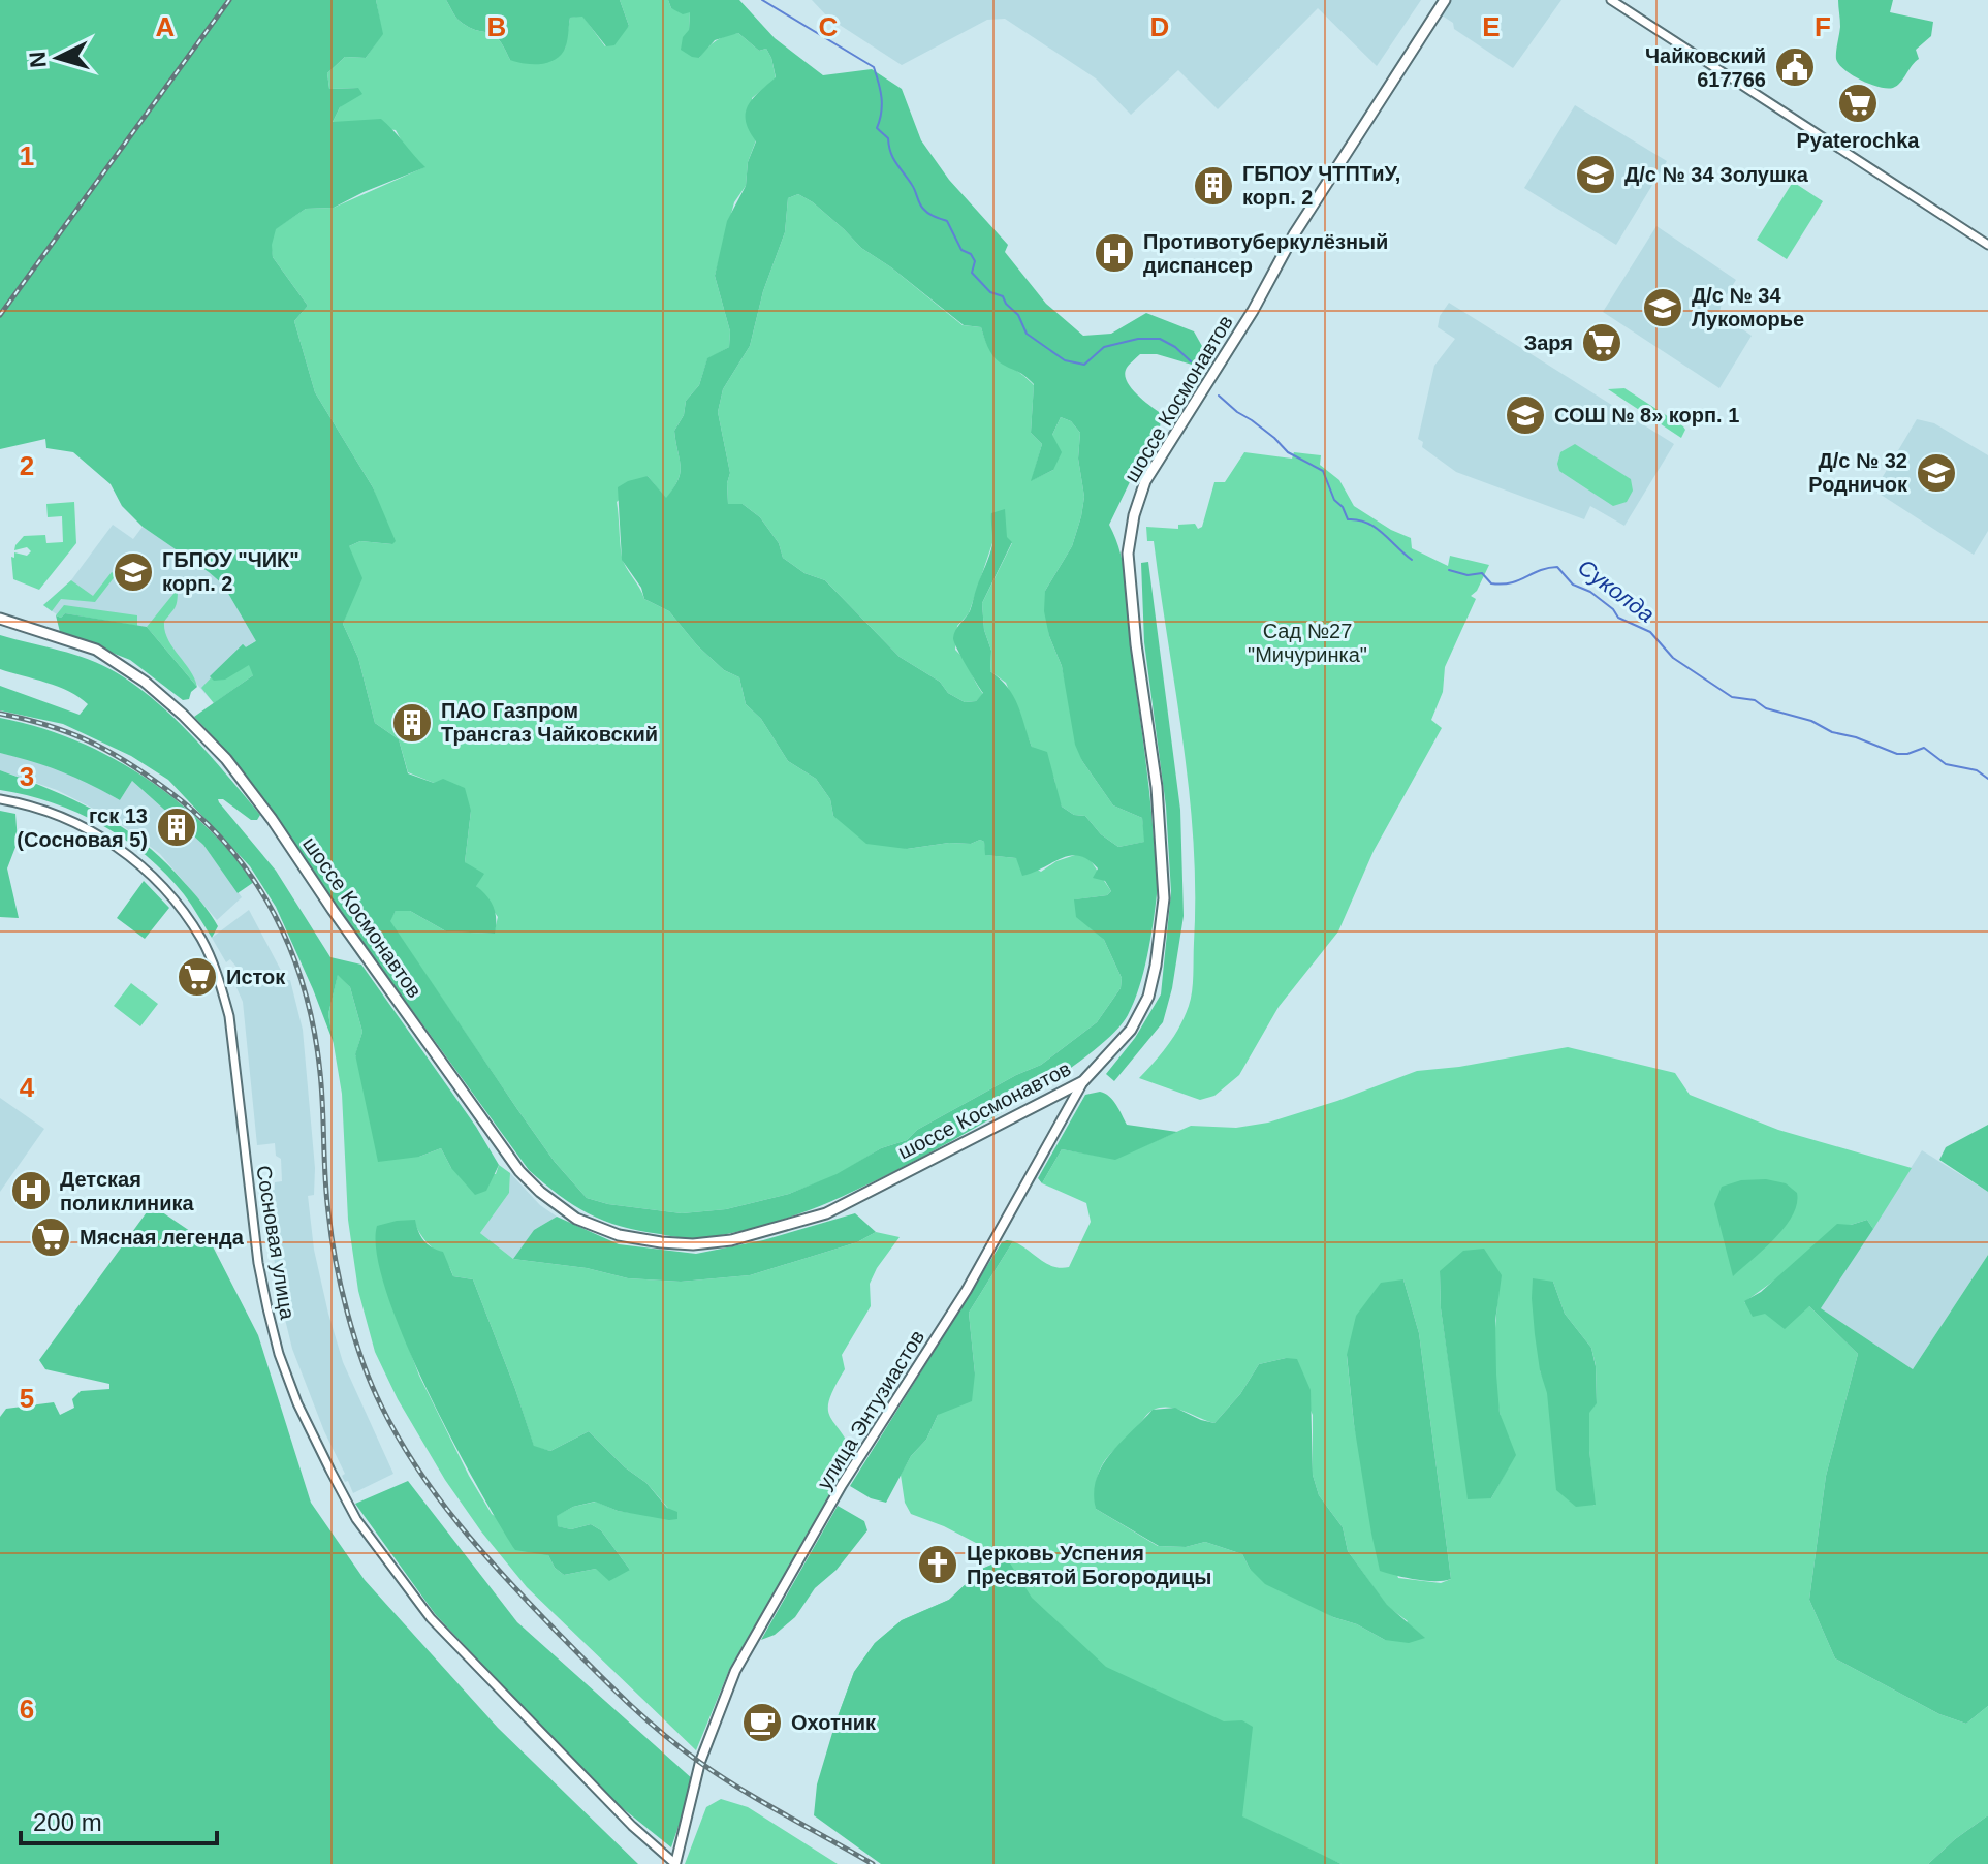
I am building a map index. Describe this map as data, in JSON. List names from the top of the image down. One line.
{"streets":{"main road":["шоссе Космонавтов","улица Энтузиастов"],"street":["Сосновая улица"]},"crossings":[["шоссе Космонавтов","улица Энтузиастов"],["Сосновая улица","улица Энтузиастов"]],"water":["Суколда"],"parks":["Сад №27 \"Мичуринка\""],"places":{"public building":["Чайковский 617766"],"supermarket":["Pyaterochka","Заря","Исток","Мясная легенда"],"school or university":["Д/с № 34 Золушка","Д/с № 34 Лукоморье","СОШ № 8» корп. 1","Д/с № 32 Родничок","ГБПОУ \"ЧИК\" корп. 2"],"building":["ГБПОУ ЧТПТиУ, корп. 2","ПАО Газпром Трансгаз Чайковский","гск 13 (Сосновая 5)"],"hospital":["Противотуберкулёзный диспансер","Детская поликлиника"],"church":["Церковь Успения Пресвятой Богородицы"],"cafe":["Охотник"]},"scale_bar":"200 m","north":"left","grid":{"columns":["A","B","C","D","E","F"],"rows":["1","2","3","4","5","6"]}}
